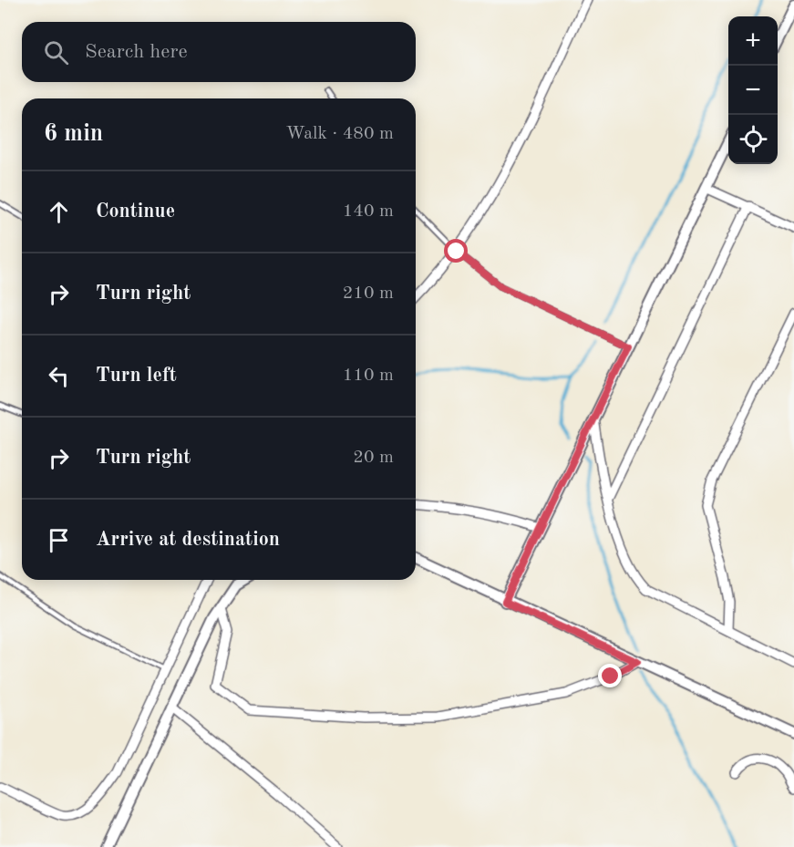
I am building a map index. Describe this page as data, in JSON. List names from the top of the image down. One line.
{"page":{"map_buttons":["+","−"],"search":"Search here","heading":["6 min","Walk · 480 m"],"list":[["Continue","140 m"],["Turn right","210 m"],["Turn left","110 m"],["Turn right","20 m"],"Arrive at destination"]}}
